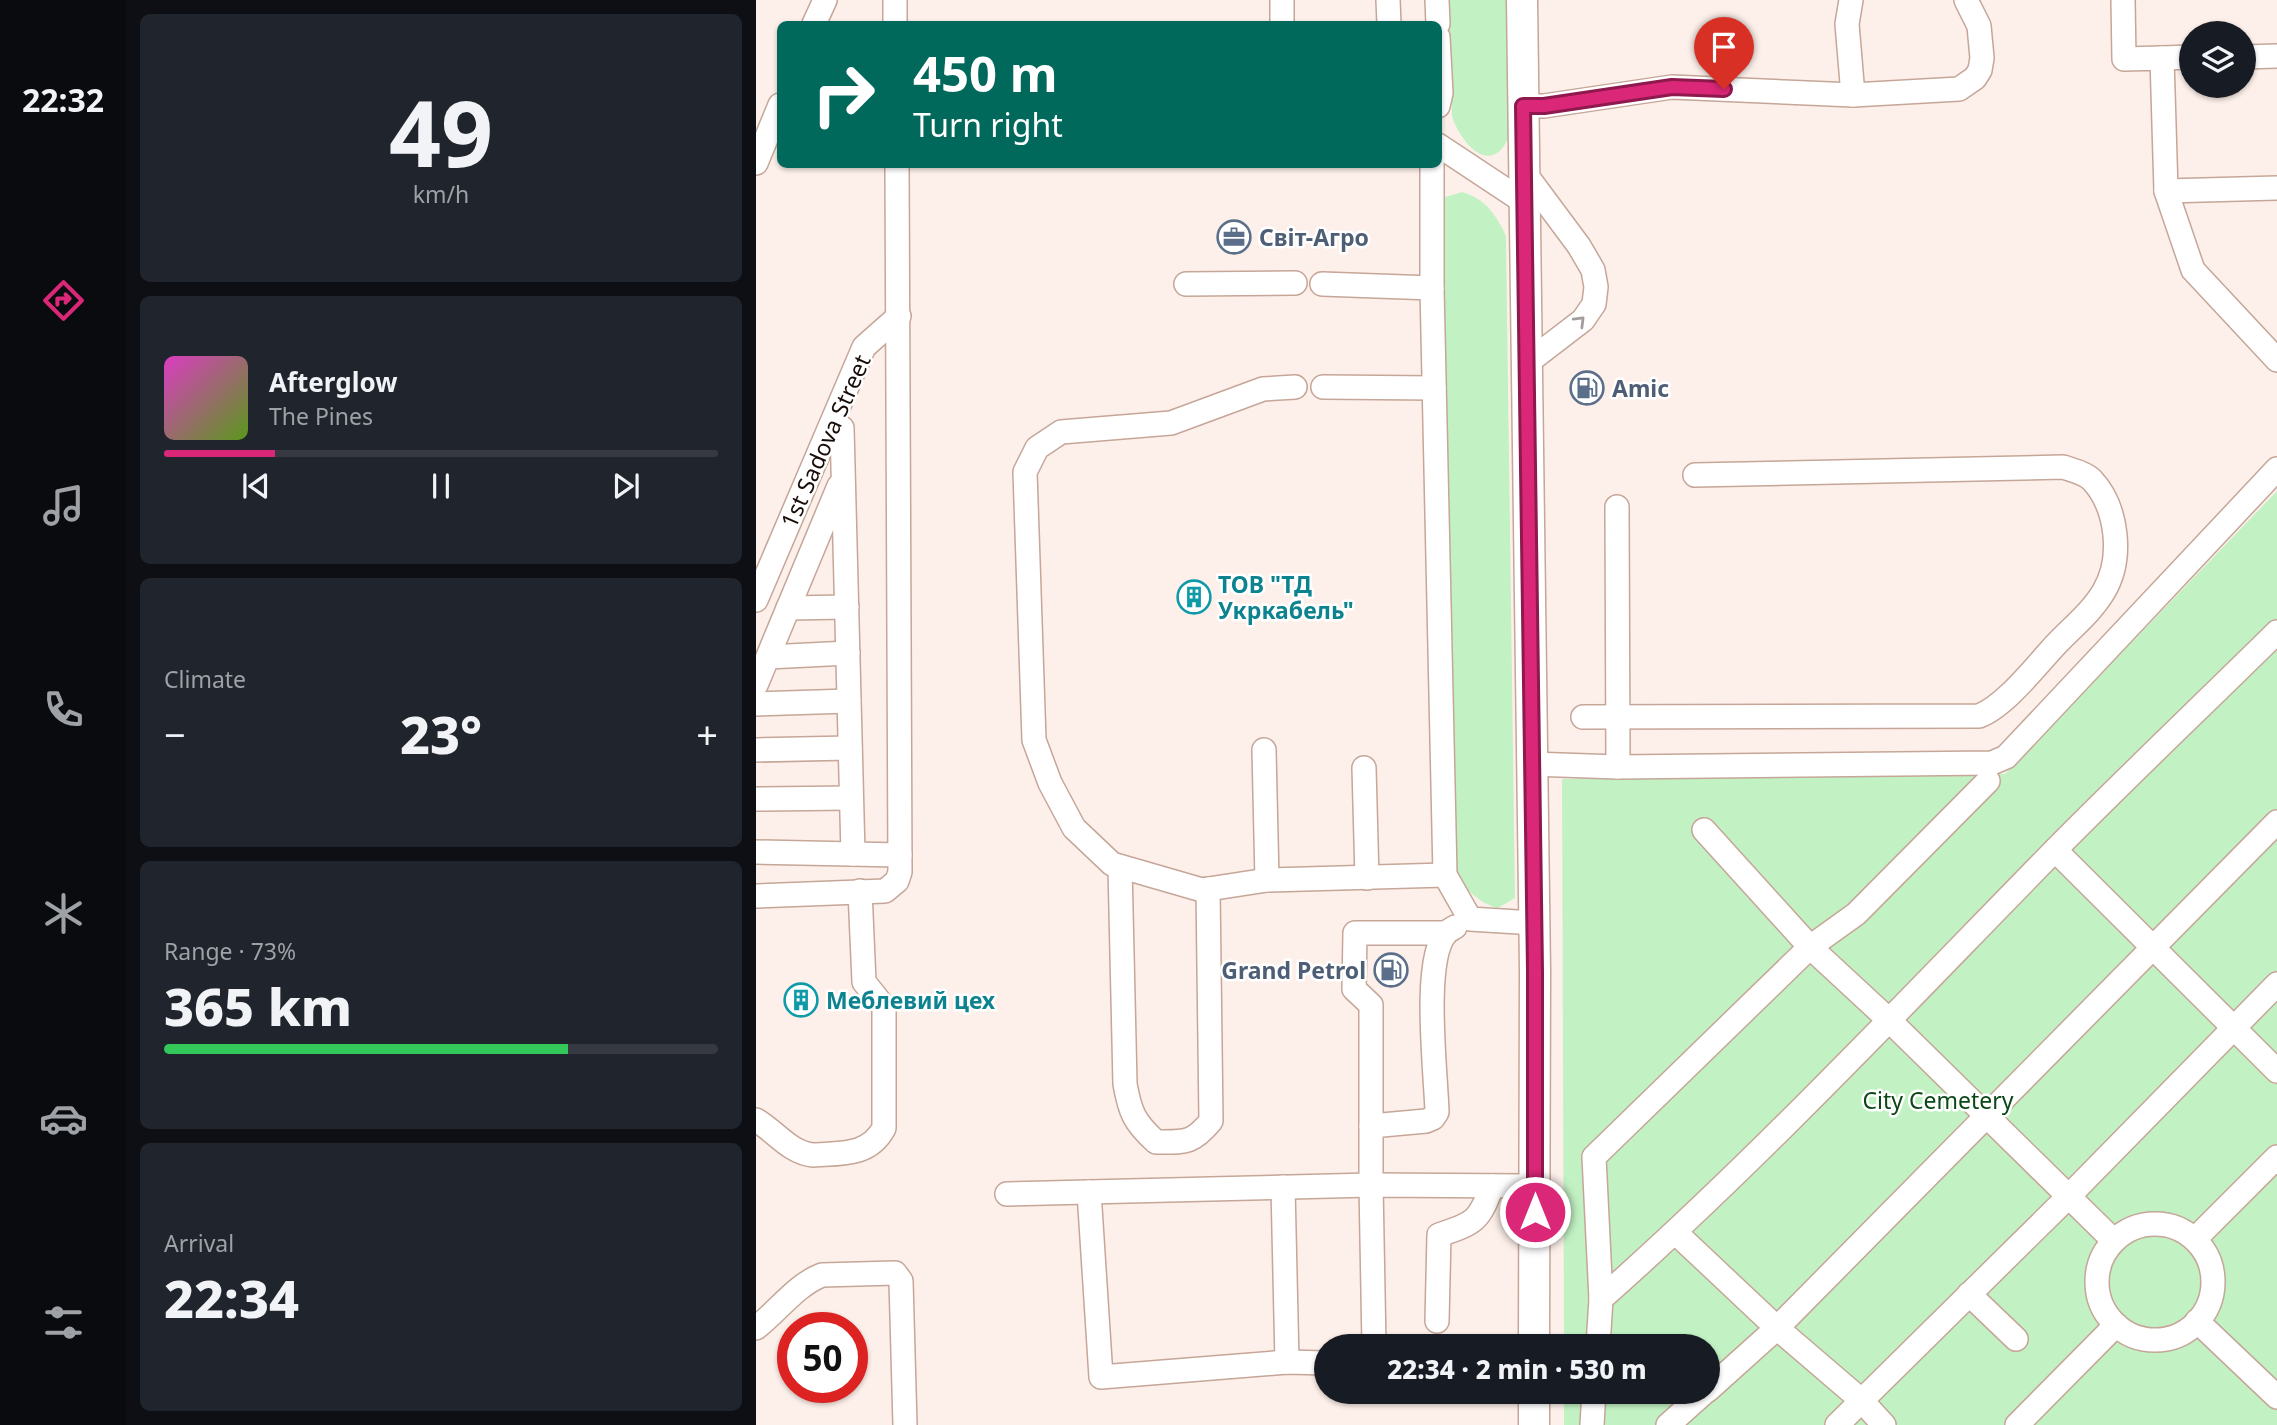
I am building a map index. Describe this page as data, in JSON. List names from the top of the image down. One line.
{"streets":{"street":["1st Sadova Street"]},"parks":["City Cemetery"],"places":{"office":["Світ-Агро"],"fuel station":["Amic","Grand Petrol"],"building":["ТОВ \"ТД Укркабель\"","Меблевий цех"]},"page":{"tabs":"22:32","tile":[["49","km/h"],"Climate",["Range · 73%","365 km"],["Arrival","22:34"]],"turn":["450 m","Turn right"],"song":["Afterglow","The Pines"],"heat":["−","23°","+"],"limit":"50","trip":"22:34 · 2 min · 530 m"}}
